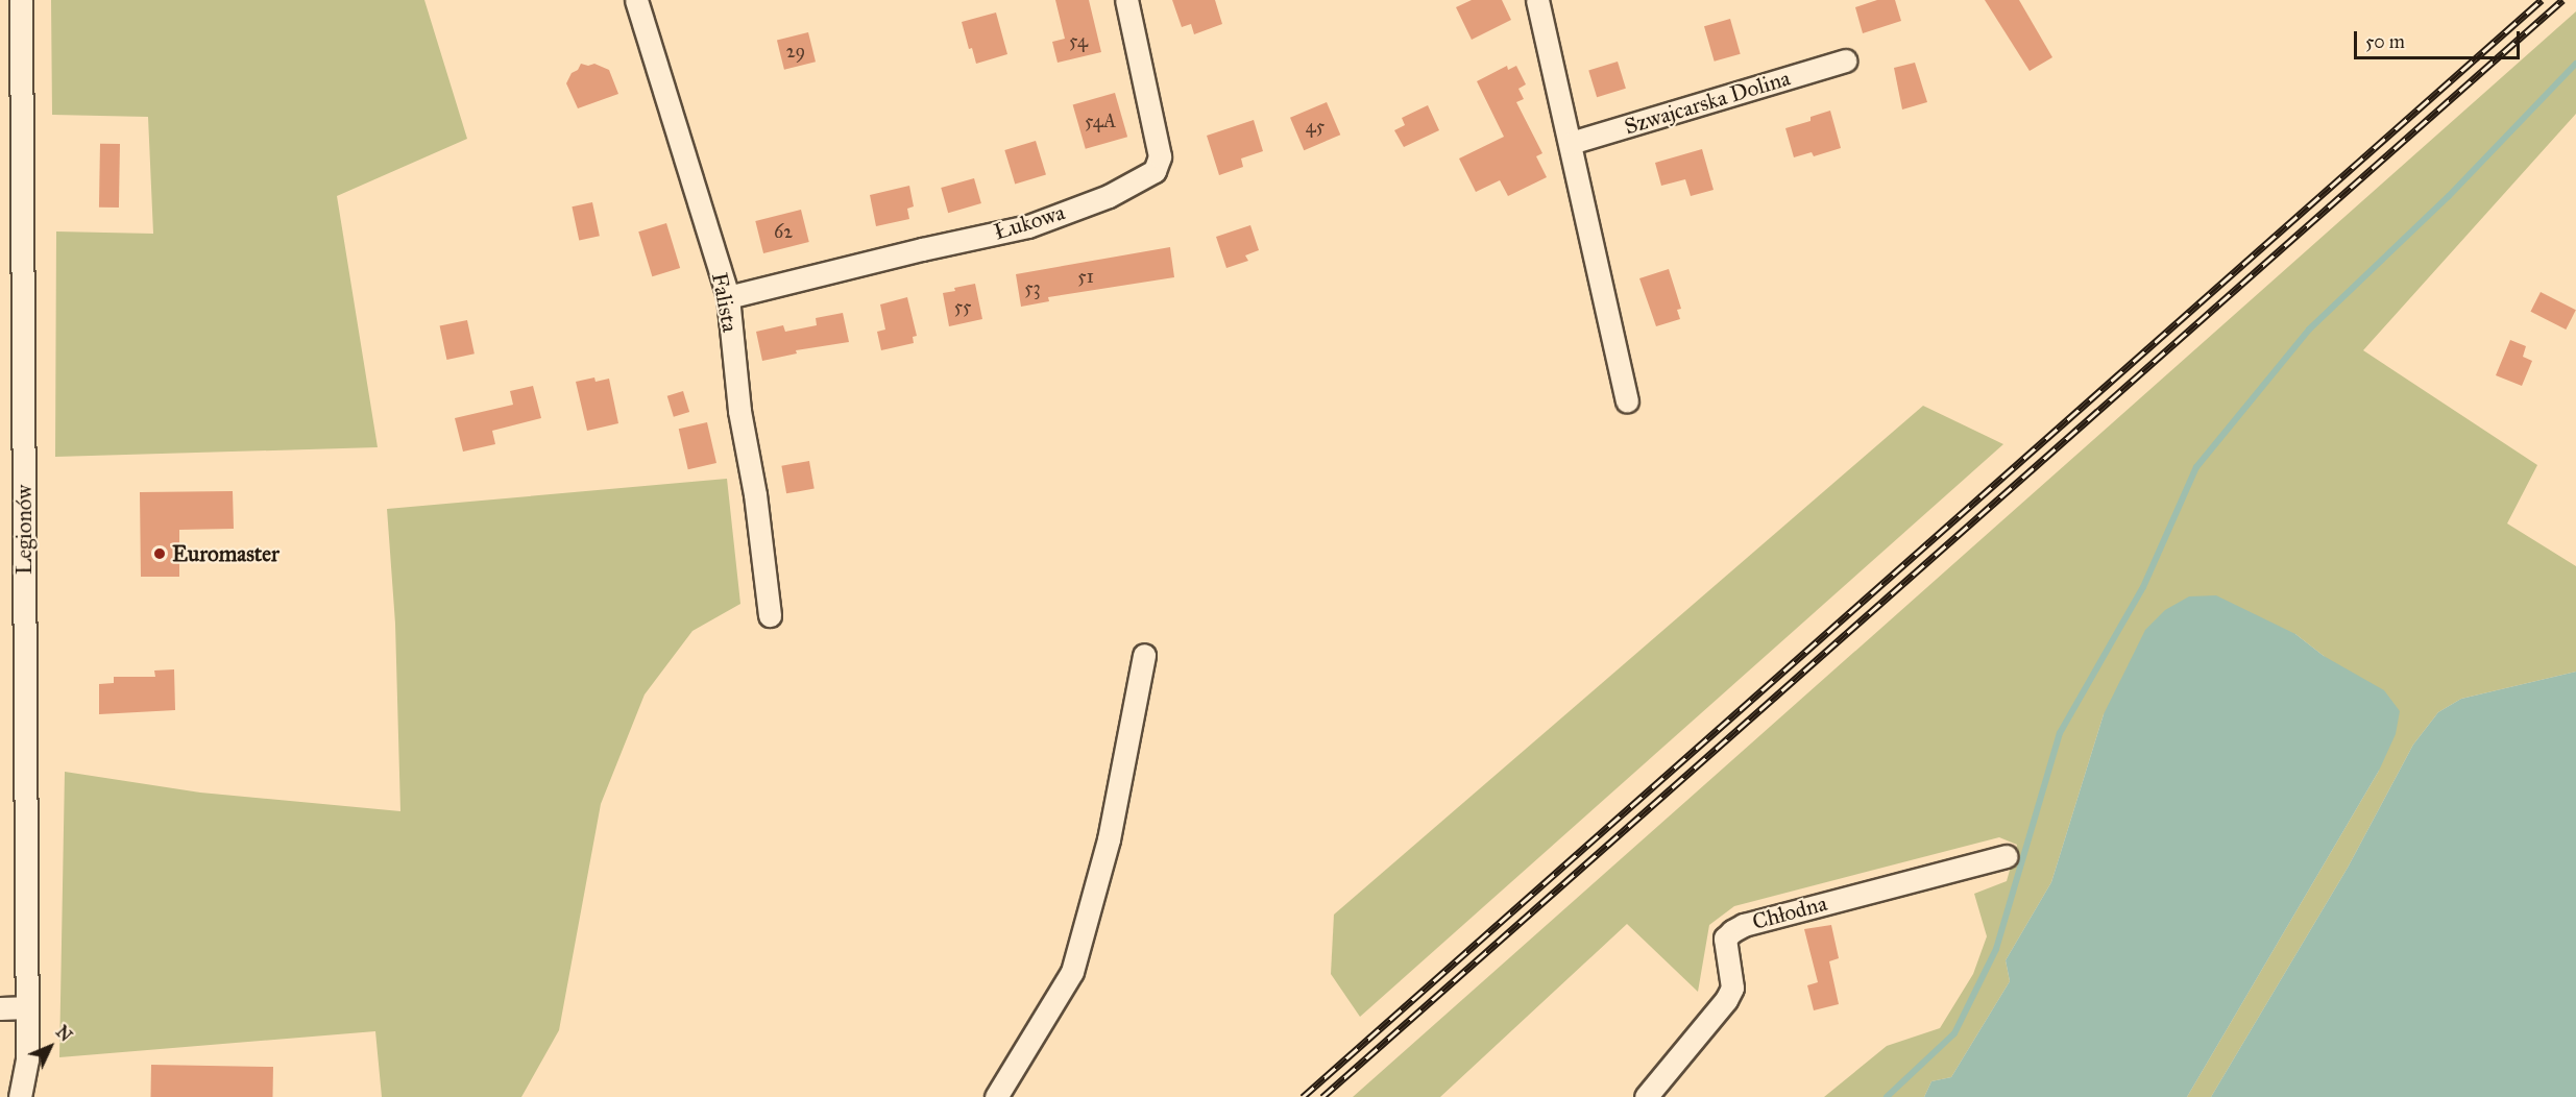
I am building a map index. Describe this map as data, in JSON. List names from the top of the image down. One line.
{"streets":{"street":["Szwajcarska Dolina","Łukowa","Falista","Legionów","Chłodna"]},"crossings":[["Łukowa","Falista"]],"places":["Euromaster"],"house_numbers":["54","29","54A","45","62","51","53","55"],"scale_bar":"50 m","north":"top right"}
